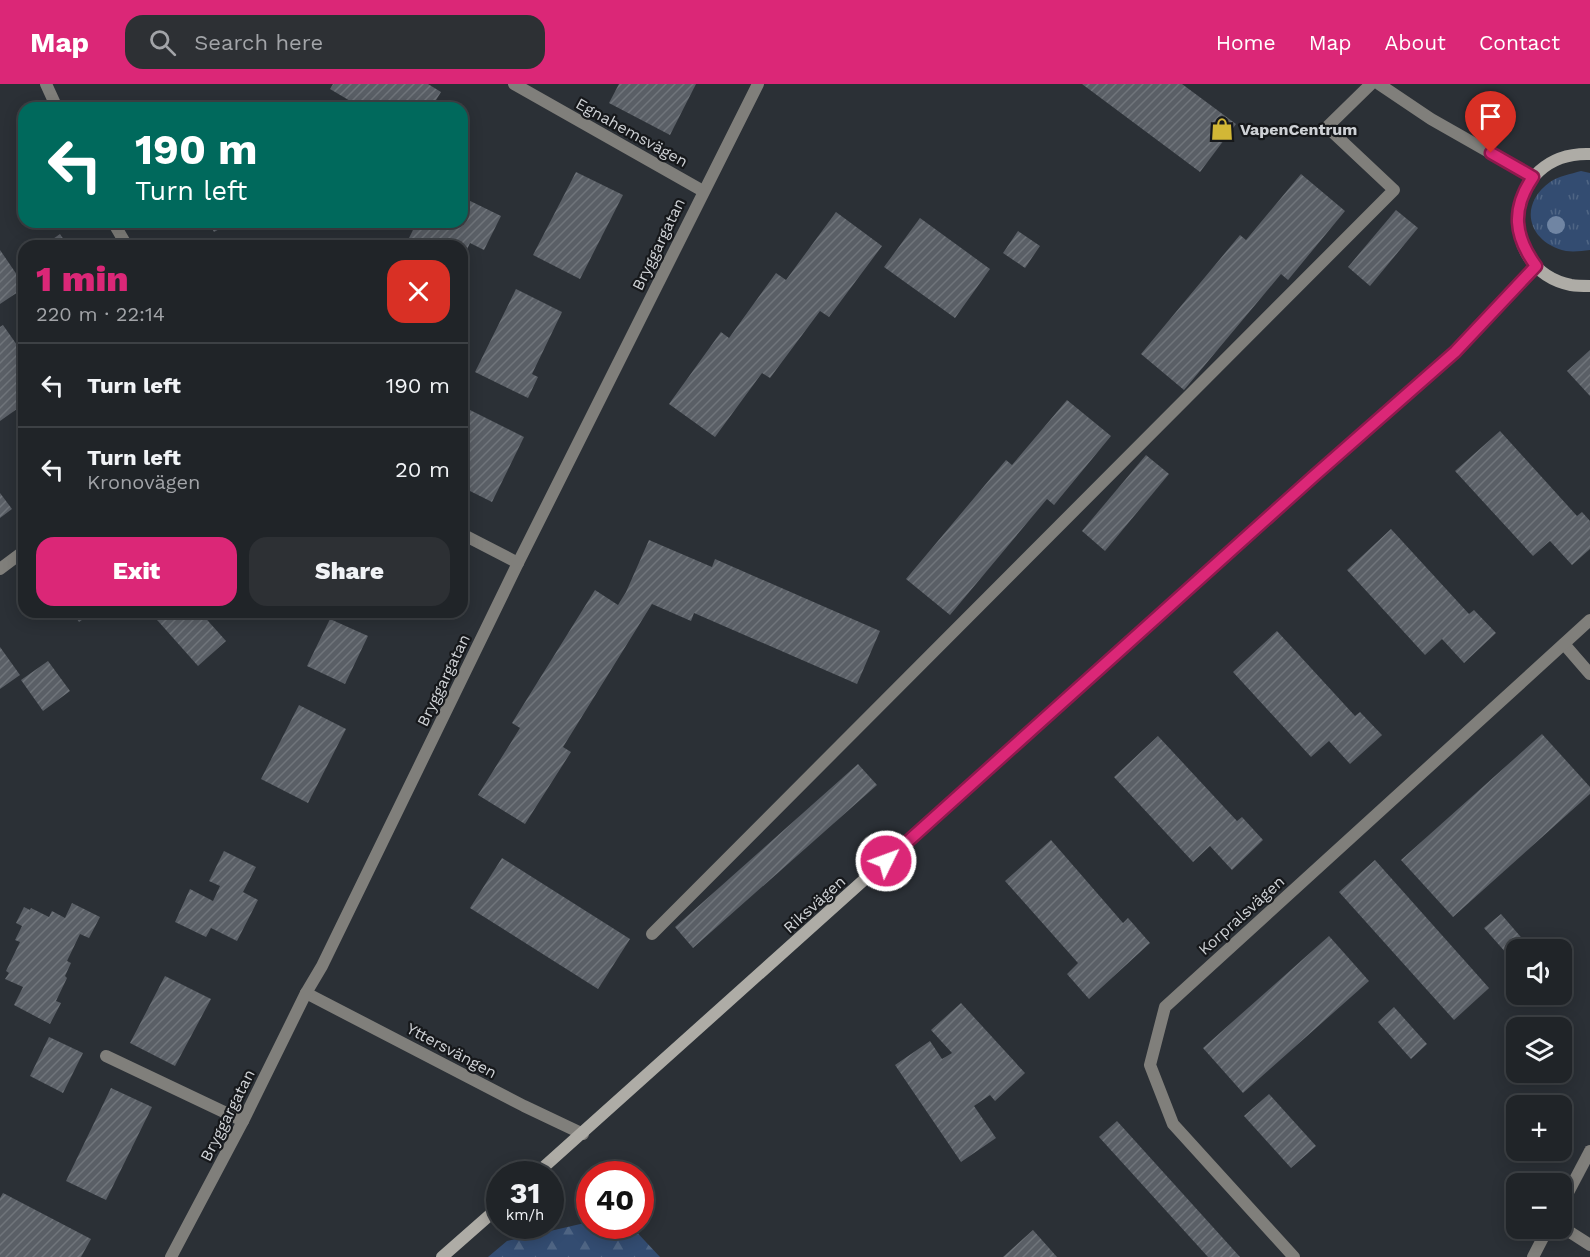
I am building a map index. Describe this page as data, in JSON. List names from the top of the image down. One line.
{"streets":{"street":["Egnahemsvägen","Bryggargatan","Riksvägen","Korpralsvägen","Yttersvängen"]},"crossings":[["Egnahemsvägen","Bryggargatan"],["Bryggargatan","Yttersvängen"],["Riksvägen","Yttersvängen"]],"places":{"shop":["VapenCentrum"]},"page":{"header":"Map","search":"Search here","nav":["Home","Map","About","Contact"],"turn":["190 m","Turn left"],"heading":["1 min","220 m · 22:14"],"list":[{"name":"Turn left","value":"190 m"},{"name":"Turn left","note":"Kronovägen","value":"20 m"}],"buttons":["Exit","Share"],"map_buttons":["+","−"],"speed":"31 km/h","limit":"40"}}
